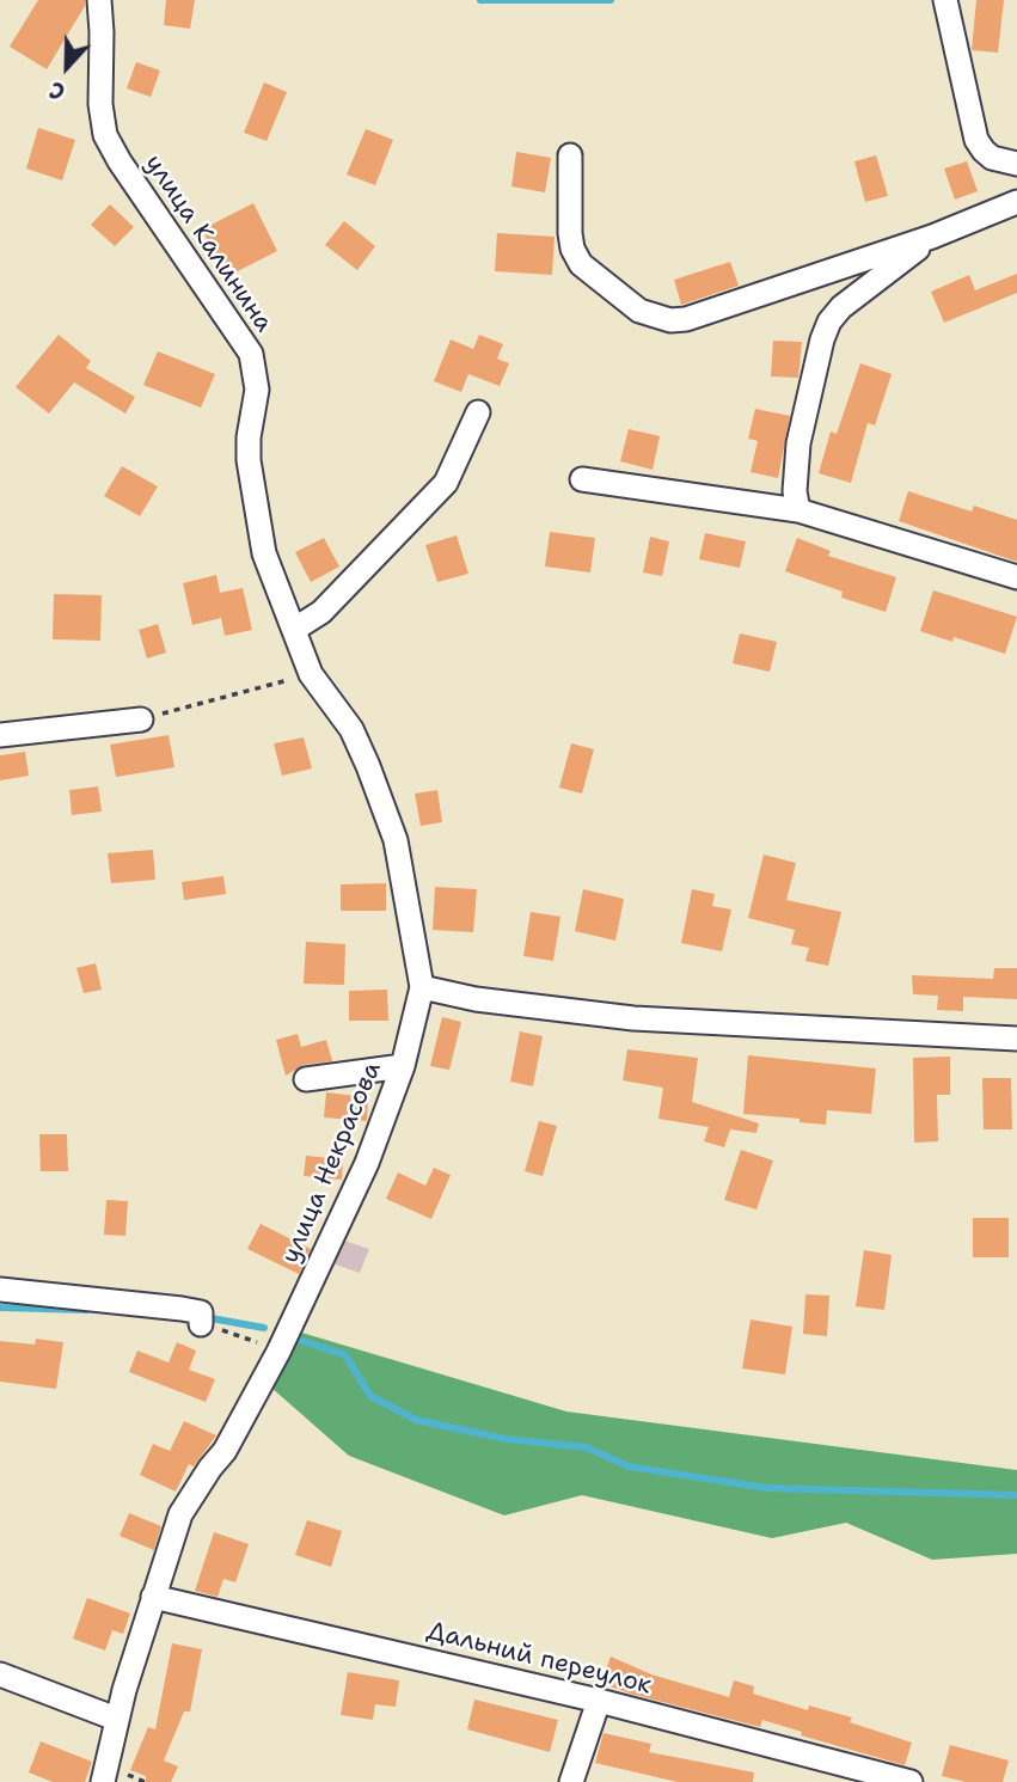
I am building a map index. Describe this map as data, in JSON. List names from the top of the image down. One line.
{"streets":{"street":["улица Калинина","улица Некрасова","Дальний переулок"]},"crossings":[["улица Калинина","улица Некрасова"],["улица Некрасова","Дальний переулок"]],"north":"bottom"}
